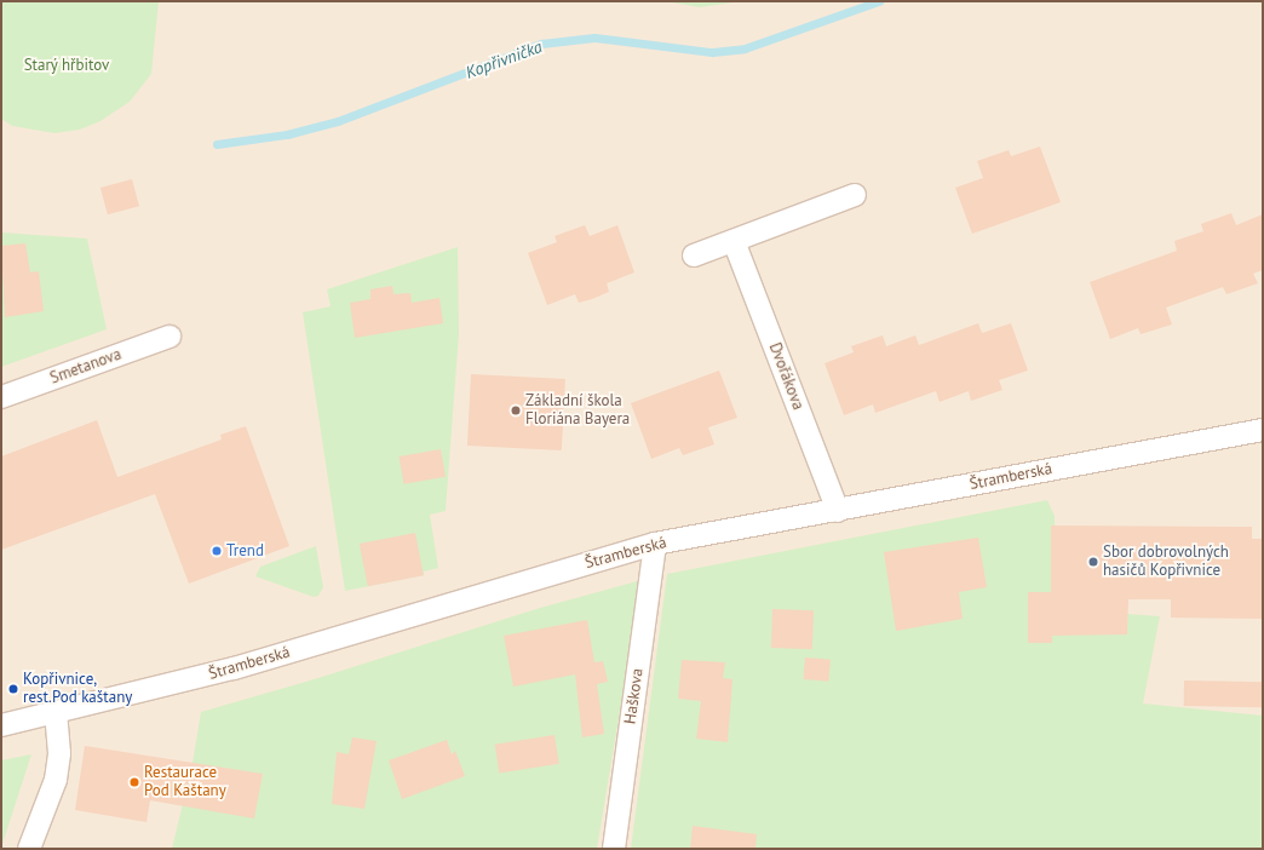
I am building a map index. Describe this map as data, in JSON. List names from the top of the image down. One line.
{"streets":{"street":["Smetanova","Dvořákova","Štramberská","Haškova"]},"crossings":[["Dvořákova","Štramberská"],["Štramberská","Haškova"]],"water":["Kopřivnička"],"parks":["Starý hřbitov"],"places":["Základní škola Floriána Bayera","Trend","Sbor dobrovolných hasičů Kopřivnice","Kopřivnice, rest.Pod kaštany","Restaurace Pod Kaštany"]}
